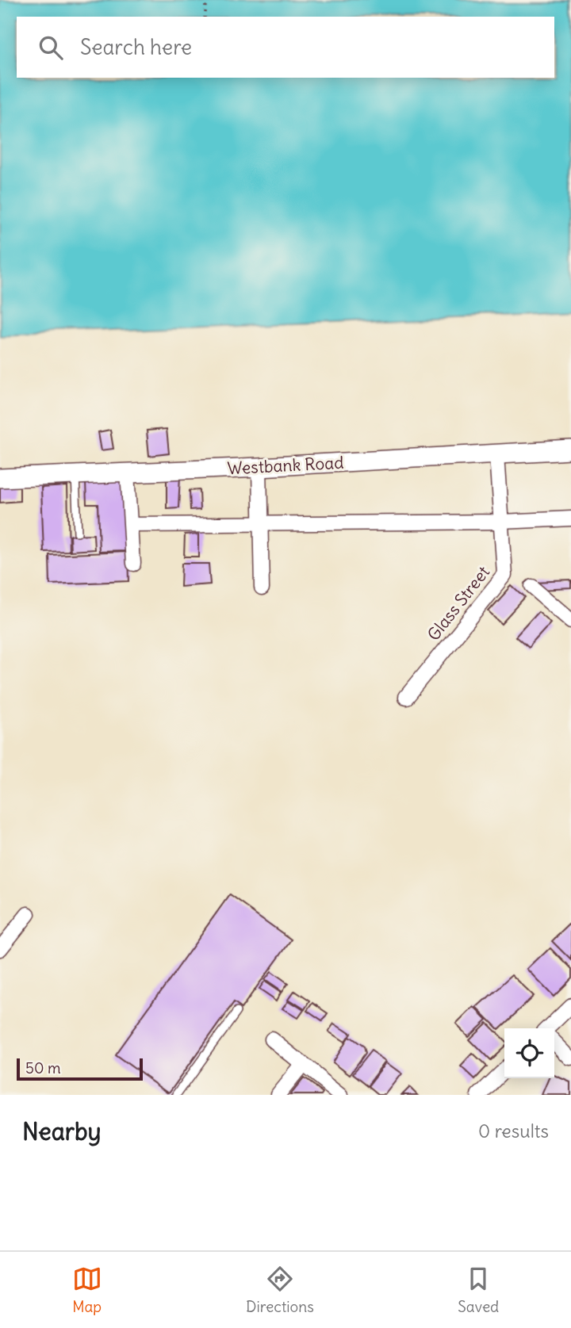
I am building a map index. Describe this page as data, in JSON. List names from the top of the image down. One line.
{"streets":{"street":["Westbank Road","Glass Street"]},"crossings":[["Westbank Road","Glass Street"]],"scale_bar":"50 m","page":{"search":"Search here","scale":"50 m","heading":["Nearby","0 results"],"nav":["Map","Directions","Saved"]}}
